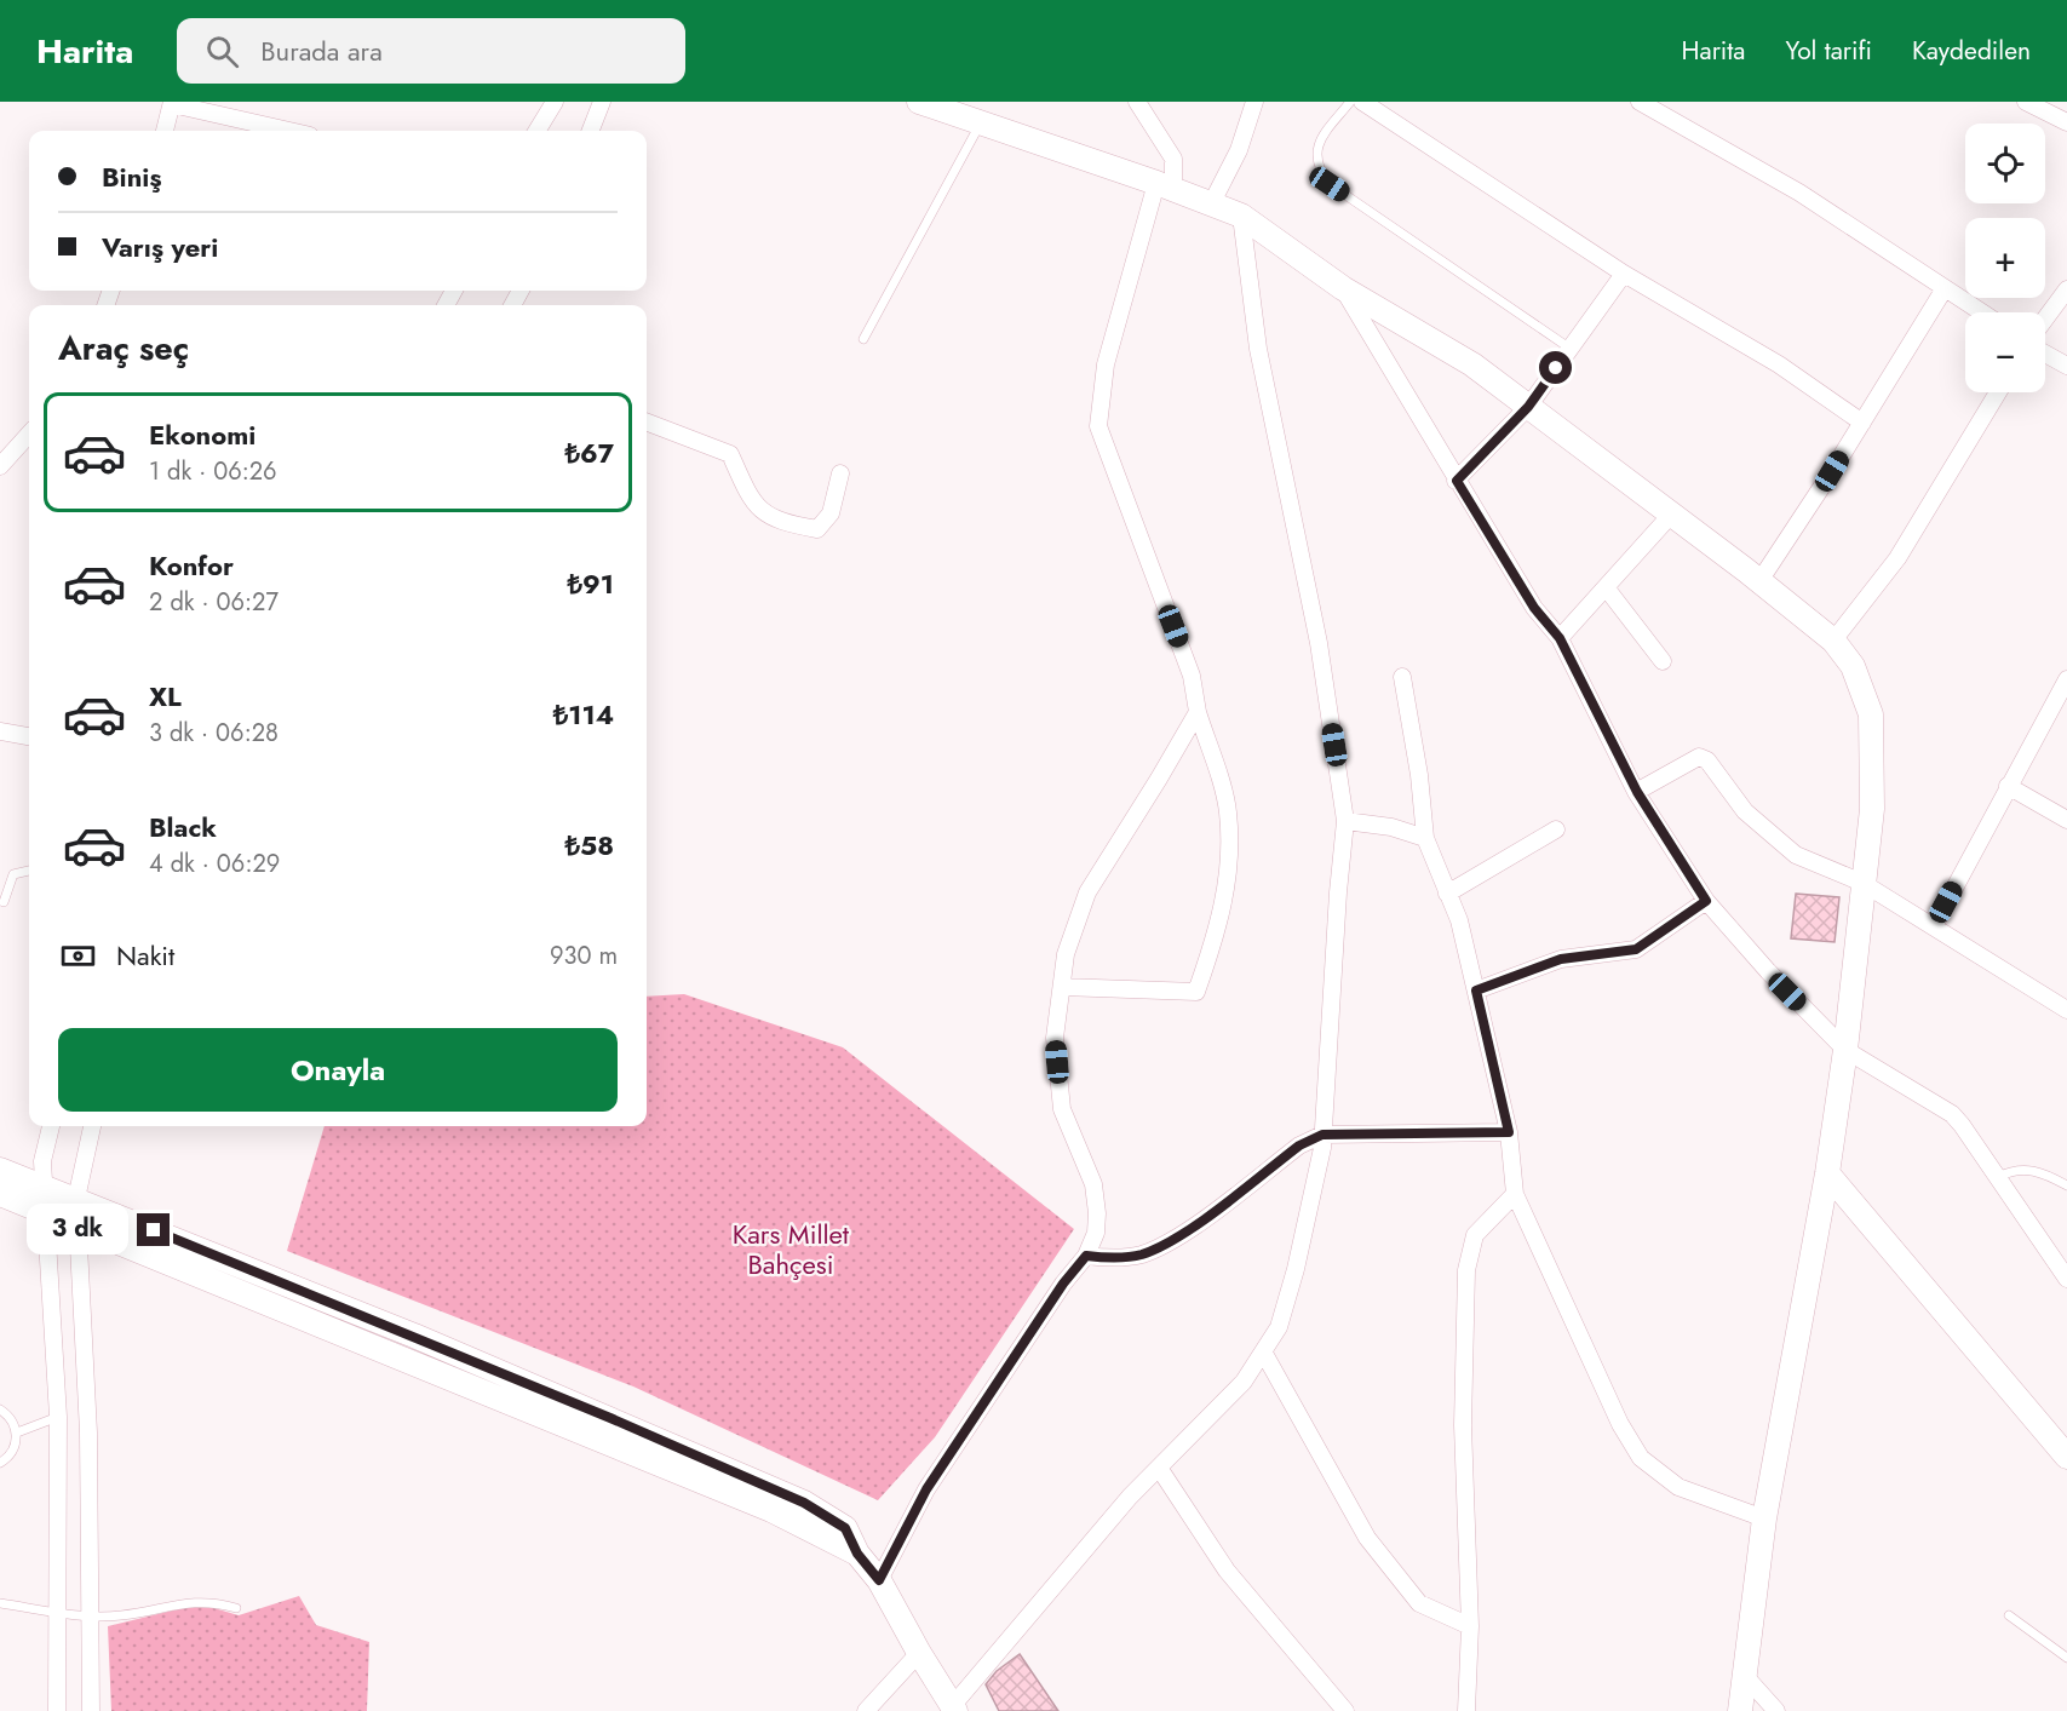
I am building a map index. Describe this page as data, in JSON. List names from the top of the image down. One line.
{"parks":["Kars Millet Bahçesi"],"page":{"header":"Harita","search":"Burada ara","nav":["Harita","Yol tarifi","Kaydedilen"],"map_buttons":["+","−"],"banner":["Biniş","Varış yeri"],"heading":"Araç seç","list":[{"name":"Ekonomi","note":"1 dk · 06:26","value":"₺67"},{"name":"Konfor","note":"2 dk · 06:27","value":"₺91"},{"name":"XL","note":"3 dk · 06:28","value":"₺114"},{"name":"Black","note":"4 dk · 06:29","value":"₺58"}],"pay":["Nakit","930 m"],"buttons":"Onayla","bubble":"3 dk"}}
